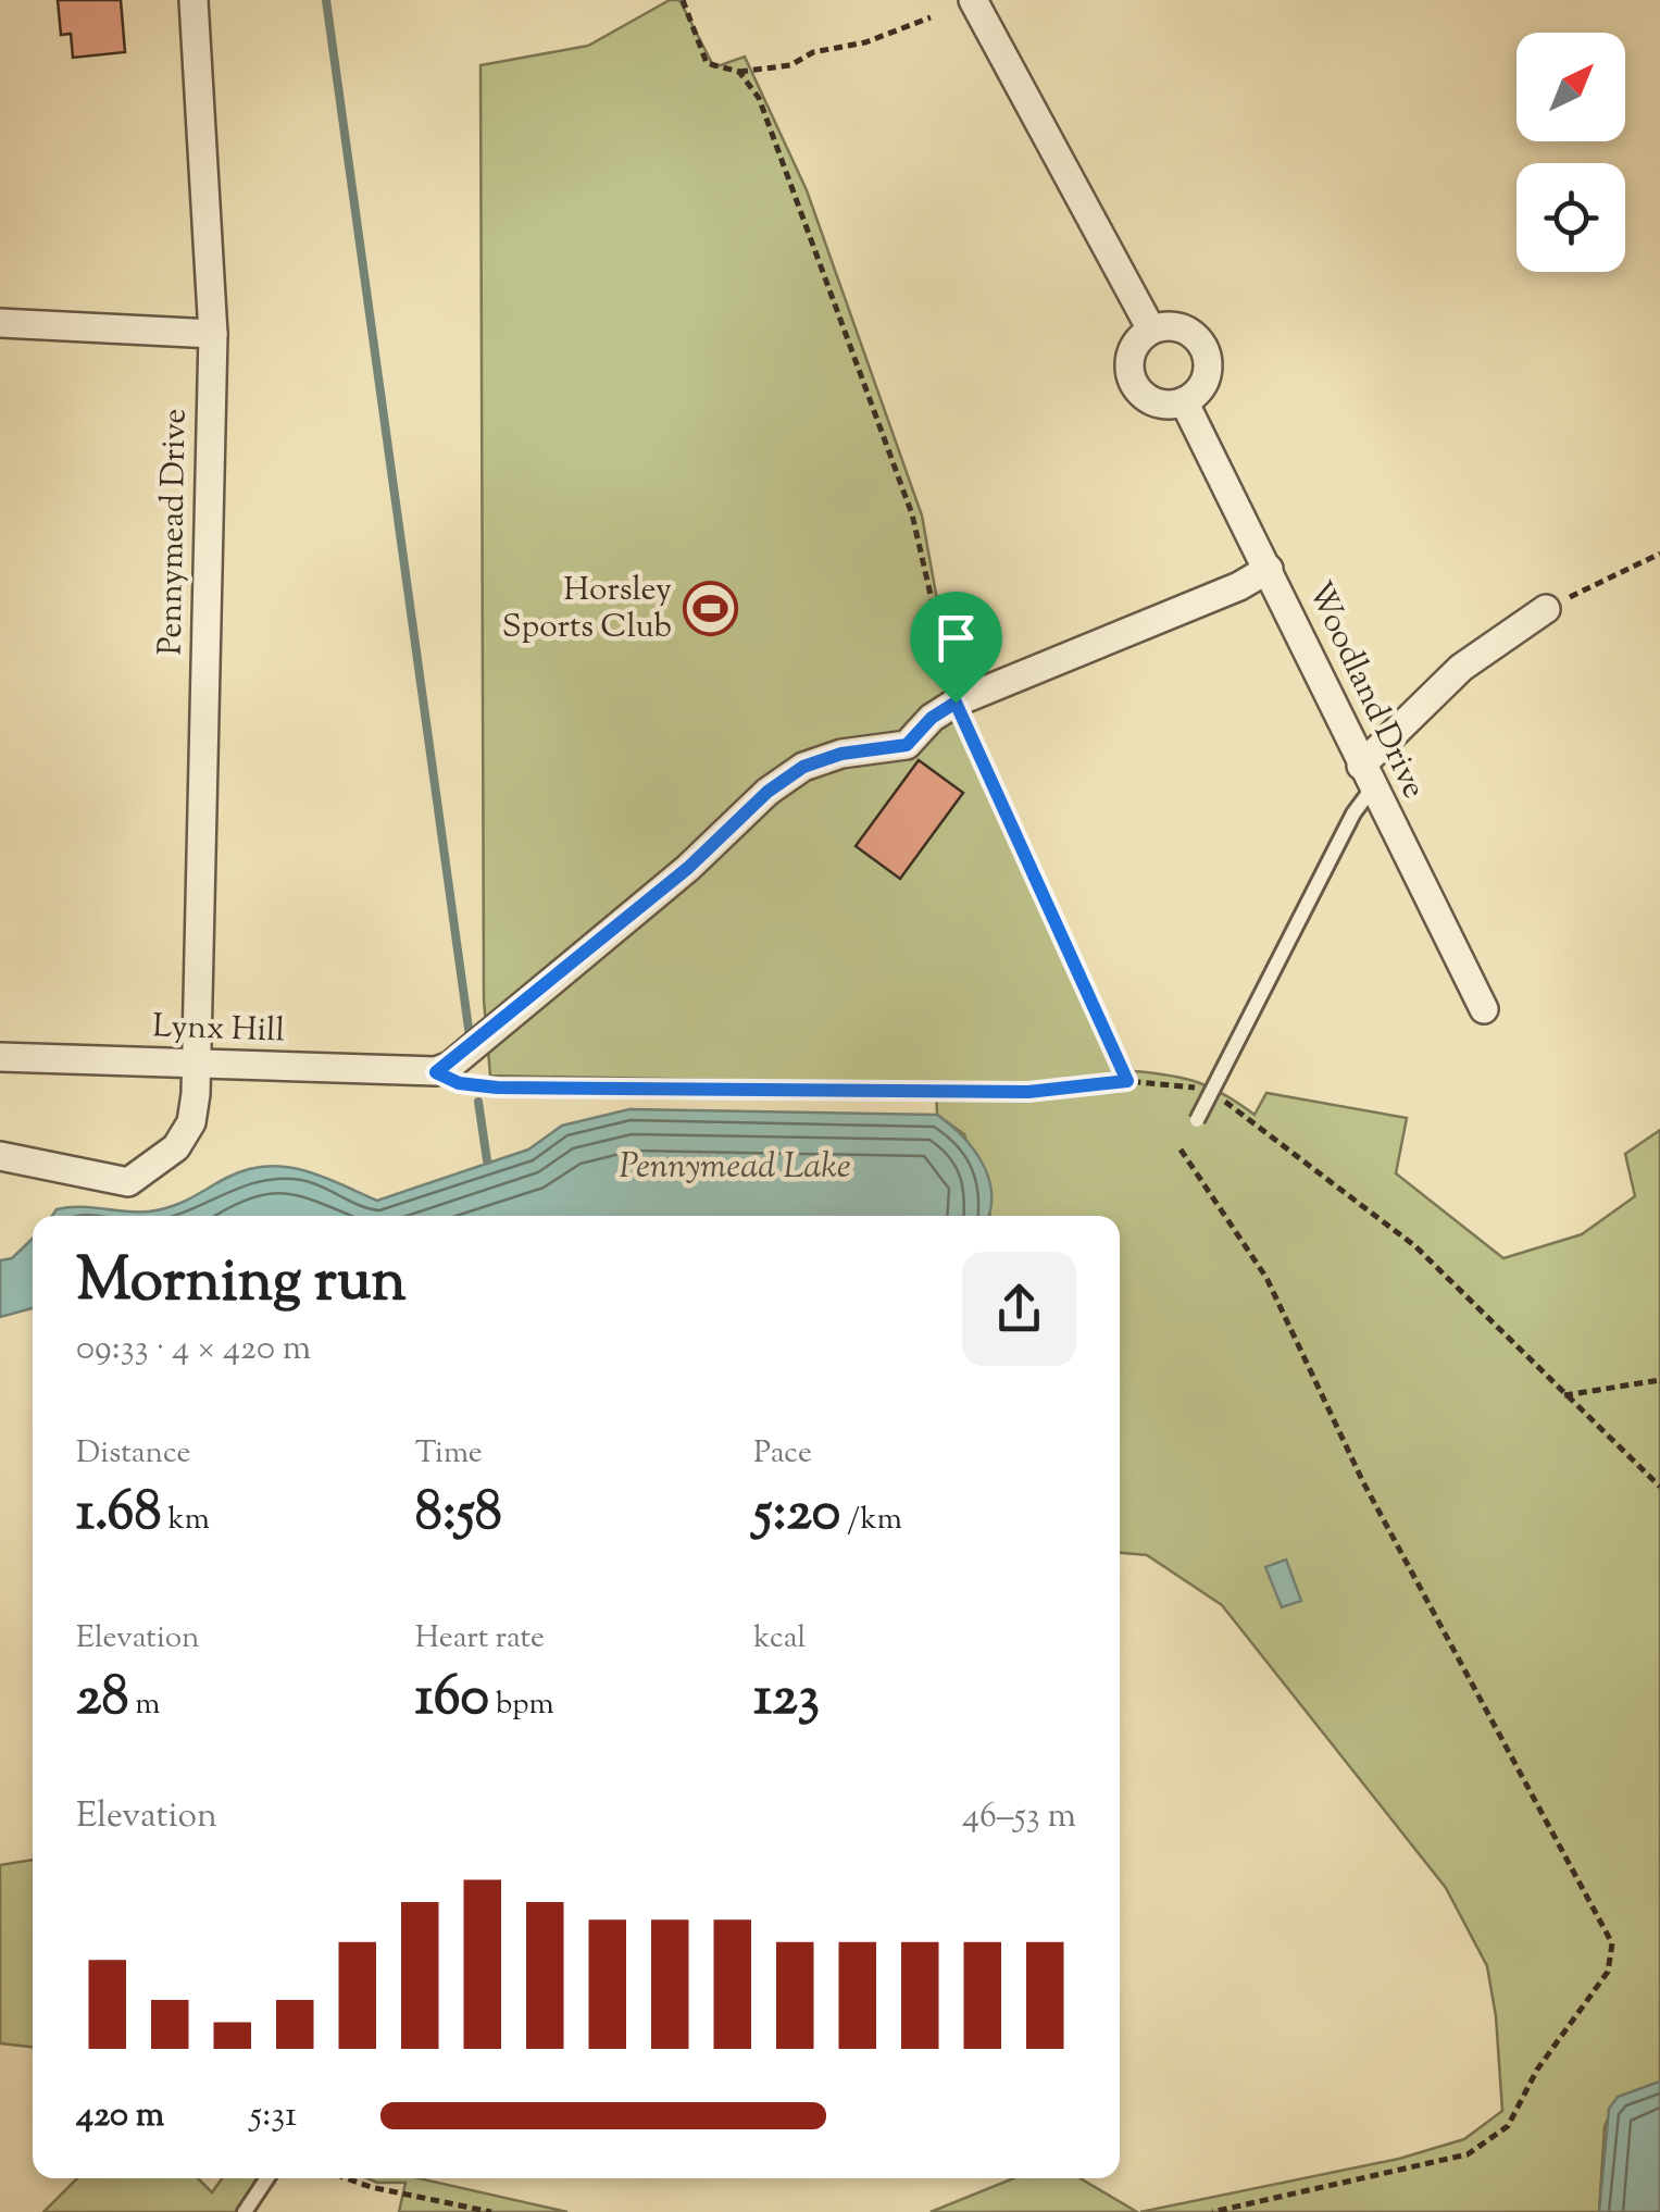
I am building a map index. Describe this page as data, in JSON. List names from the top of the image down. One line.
{"streets":{"street":["Pennymead Drive","Woodland Drive","Lynx Hill"]},"crossings":[["Pennymead Drive","Lynx Hill"]],"water":["Pennymead Lake"],"places":{"sports":["Horsley Sports Club"]},"north":"top right","page":{"heading":["Morning run","09:33 · 4 × 420 m"],"stats":[["Distance","1.68 km"],["Time","8:58"],["Pace","5:20 /km"],["Elevation","28 m"],["Heart rate","160 bpm"],["kcal","123"]],"chart":["Elevation","46–53 m"],"list":[{"name":"420 m","note":"5:31"}]}}
